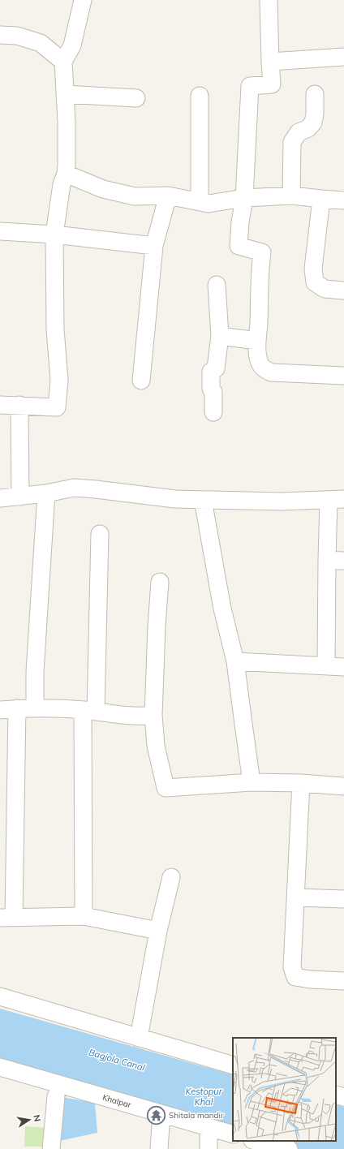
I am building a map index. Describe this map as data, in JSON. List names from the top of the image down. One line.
{"streets":{"street":["Khalpar"]},"water":["Bagjola Canal","Kestopur Khal"],"places":{"temple":["Shitala mandir"]},"north":"right"}
